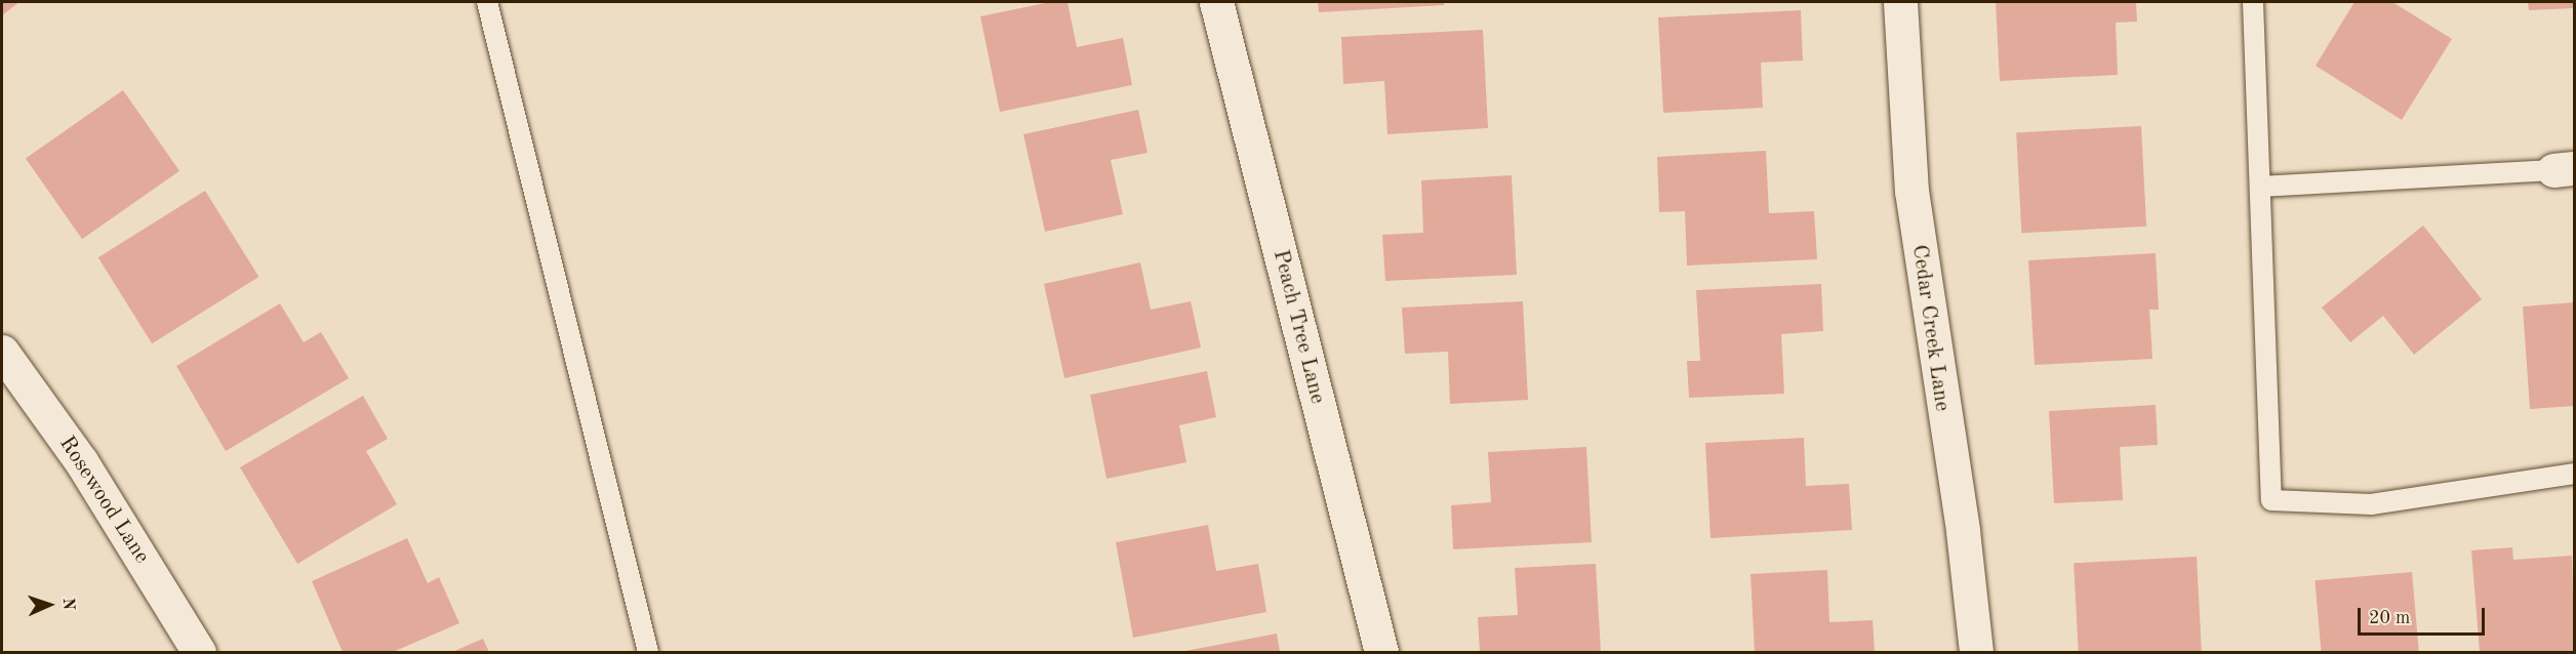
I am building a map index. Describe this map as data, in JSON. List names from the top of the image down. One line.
{"streets":{"street":["Peach Tree Lane","Cedar Creek Lane","Rosewood Lane"]},"scale_bar":"20 m","north":"right"}
